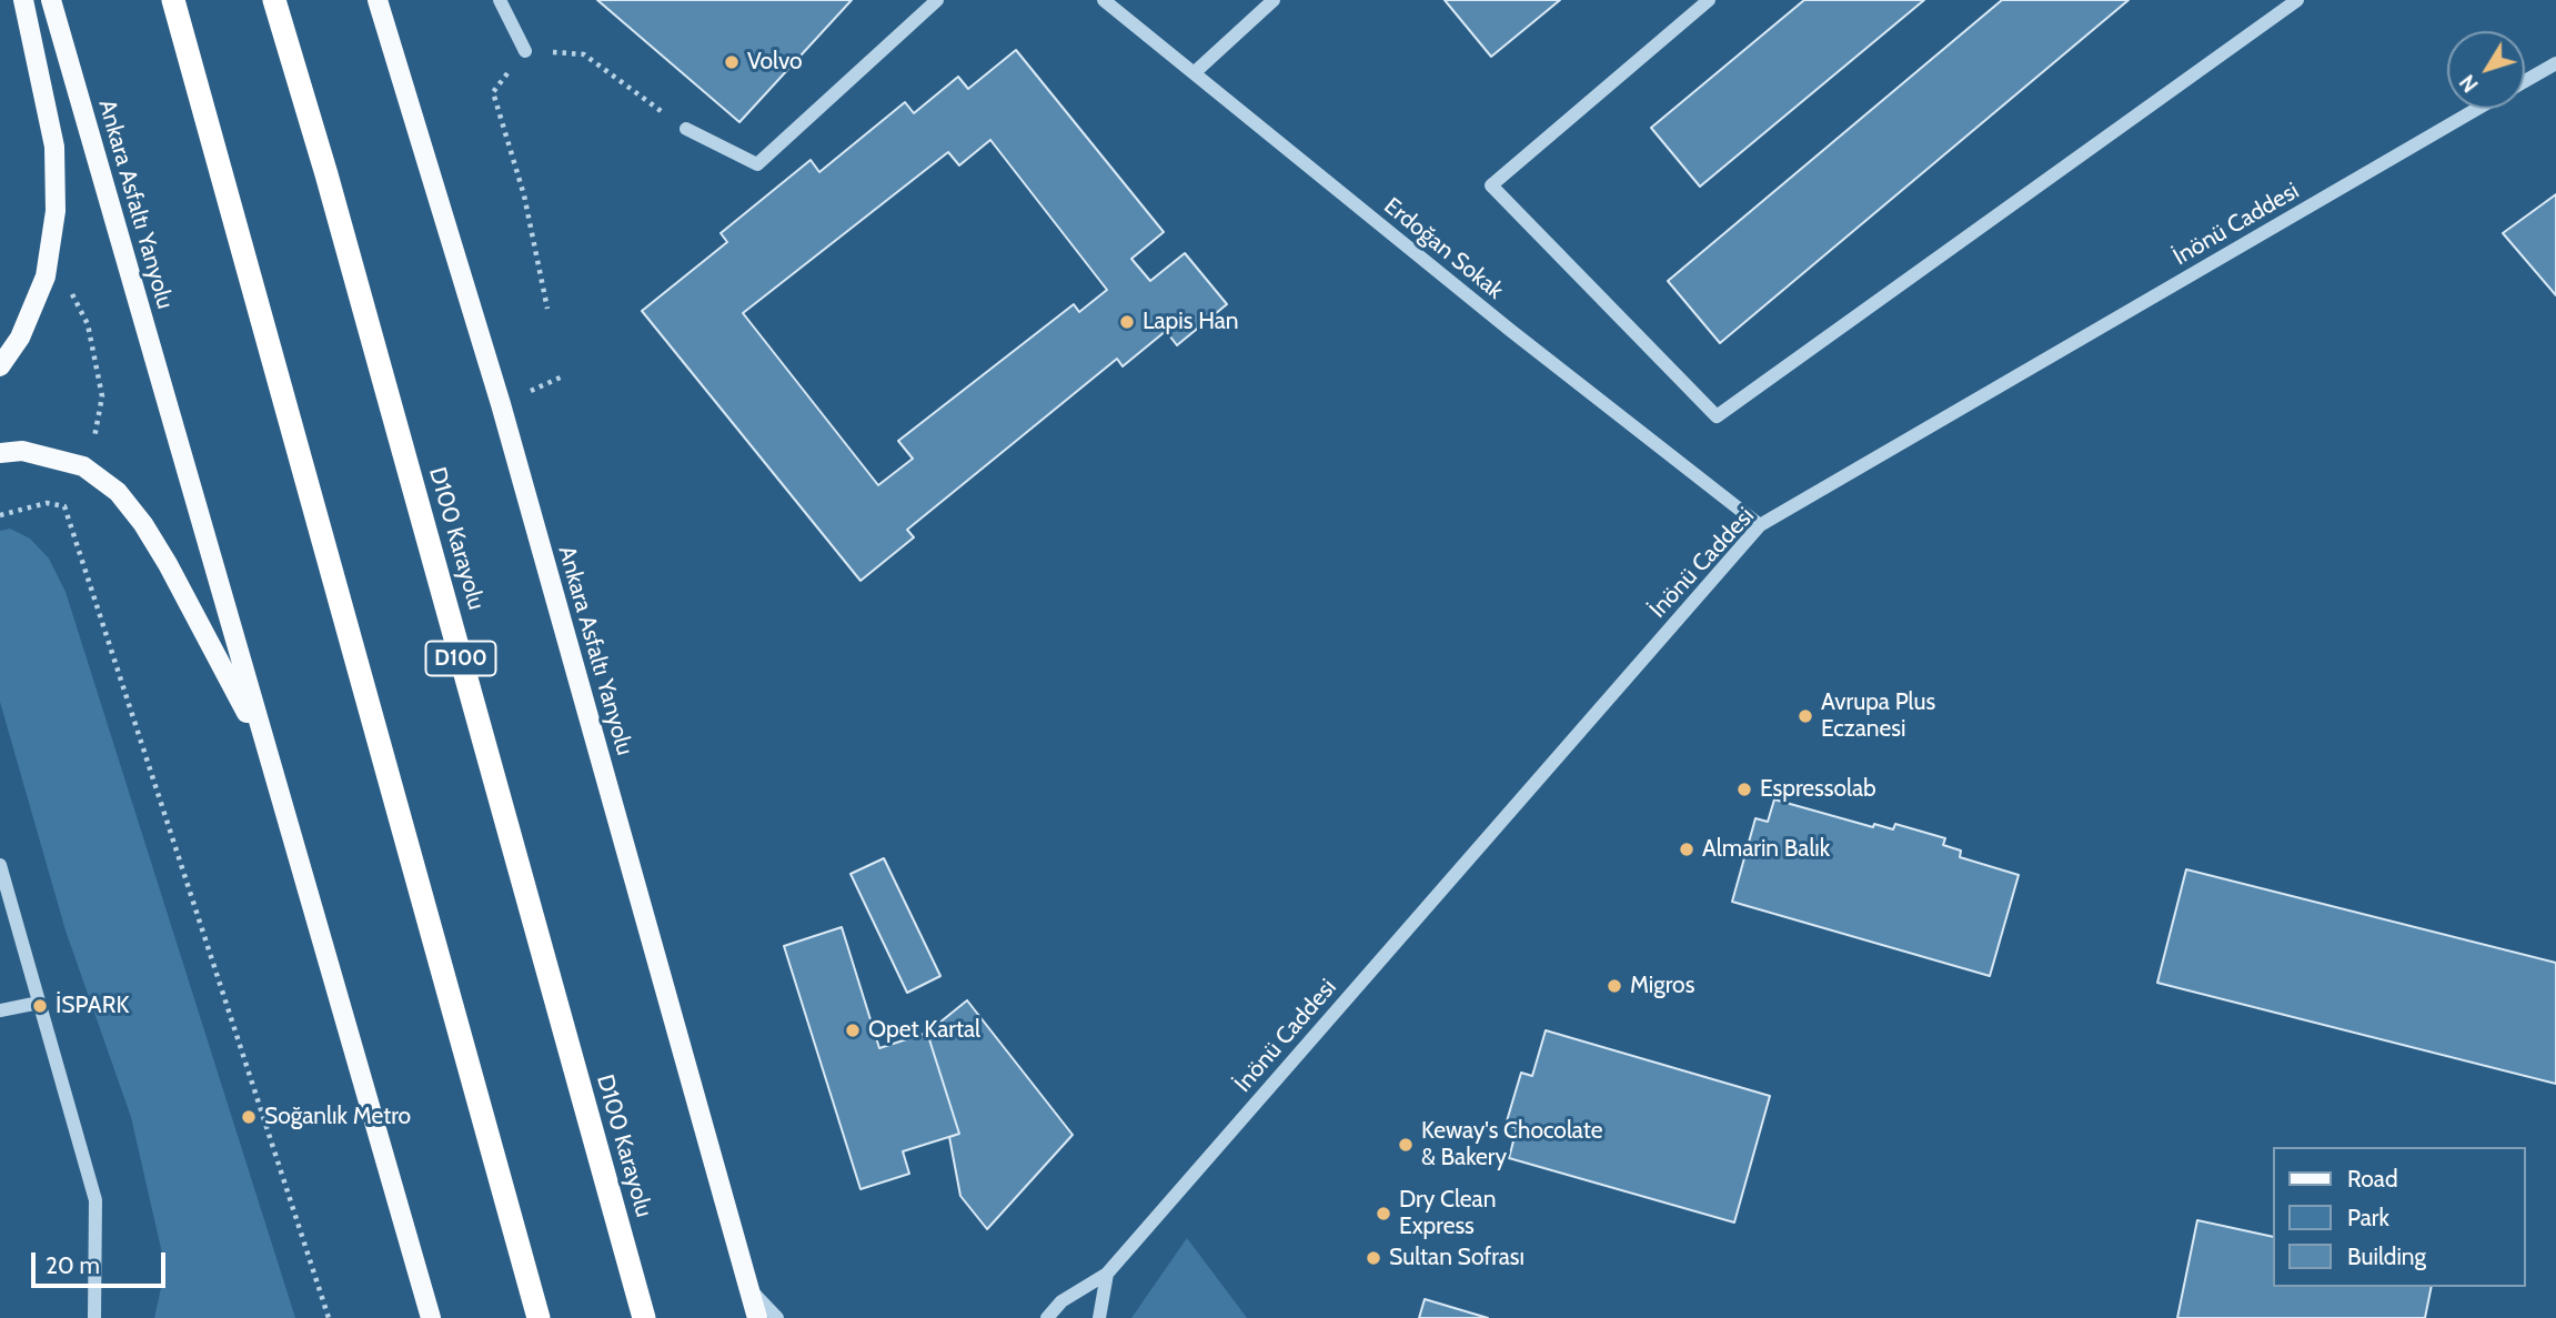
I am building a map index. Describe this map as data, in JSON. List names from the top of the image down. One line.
{"streets":{"highway":["D100 Karayolu","D100"],"main road":["Ankara Asfaltı Yanyolu"],"street":["İnönü Caddesi","Erdoğan Sokak"]},"crossings":[["İnönü Caddesi","Erdoğan Sokak"]],"places":["Volvo","Lapis Han","Avrupa Plus Eczanesi","Espressolab","Almarin Balık","Migros","İSPARK","Opet Kartal","Soğanlık Metro","Keway's Chocolate & Bakery","Dry Clean Express","Sultan Sofrası"],"legend":["Road","Park","Building"],"scale_bar":"20 m","north":"bottom left"}
